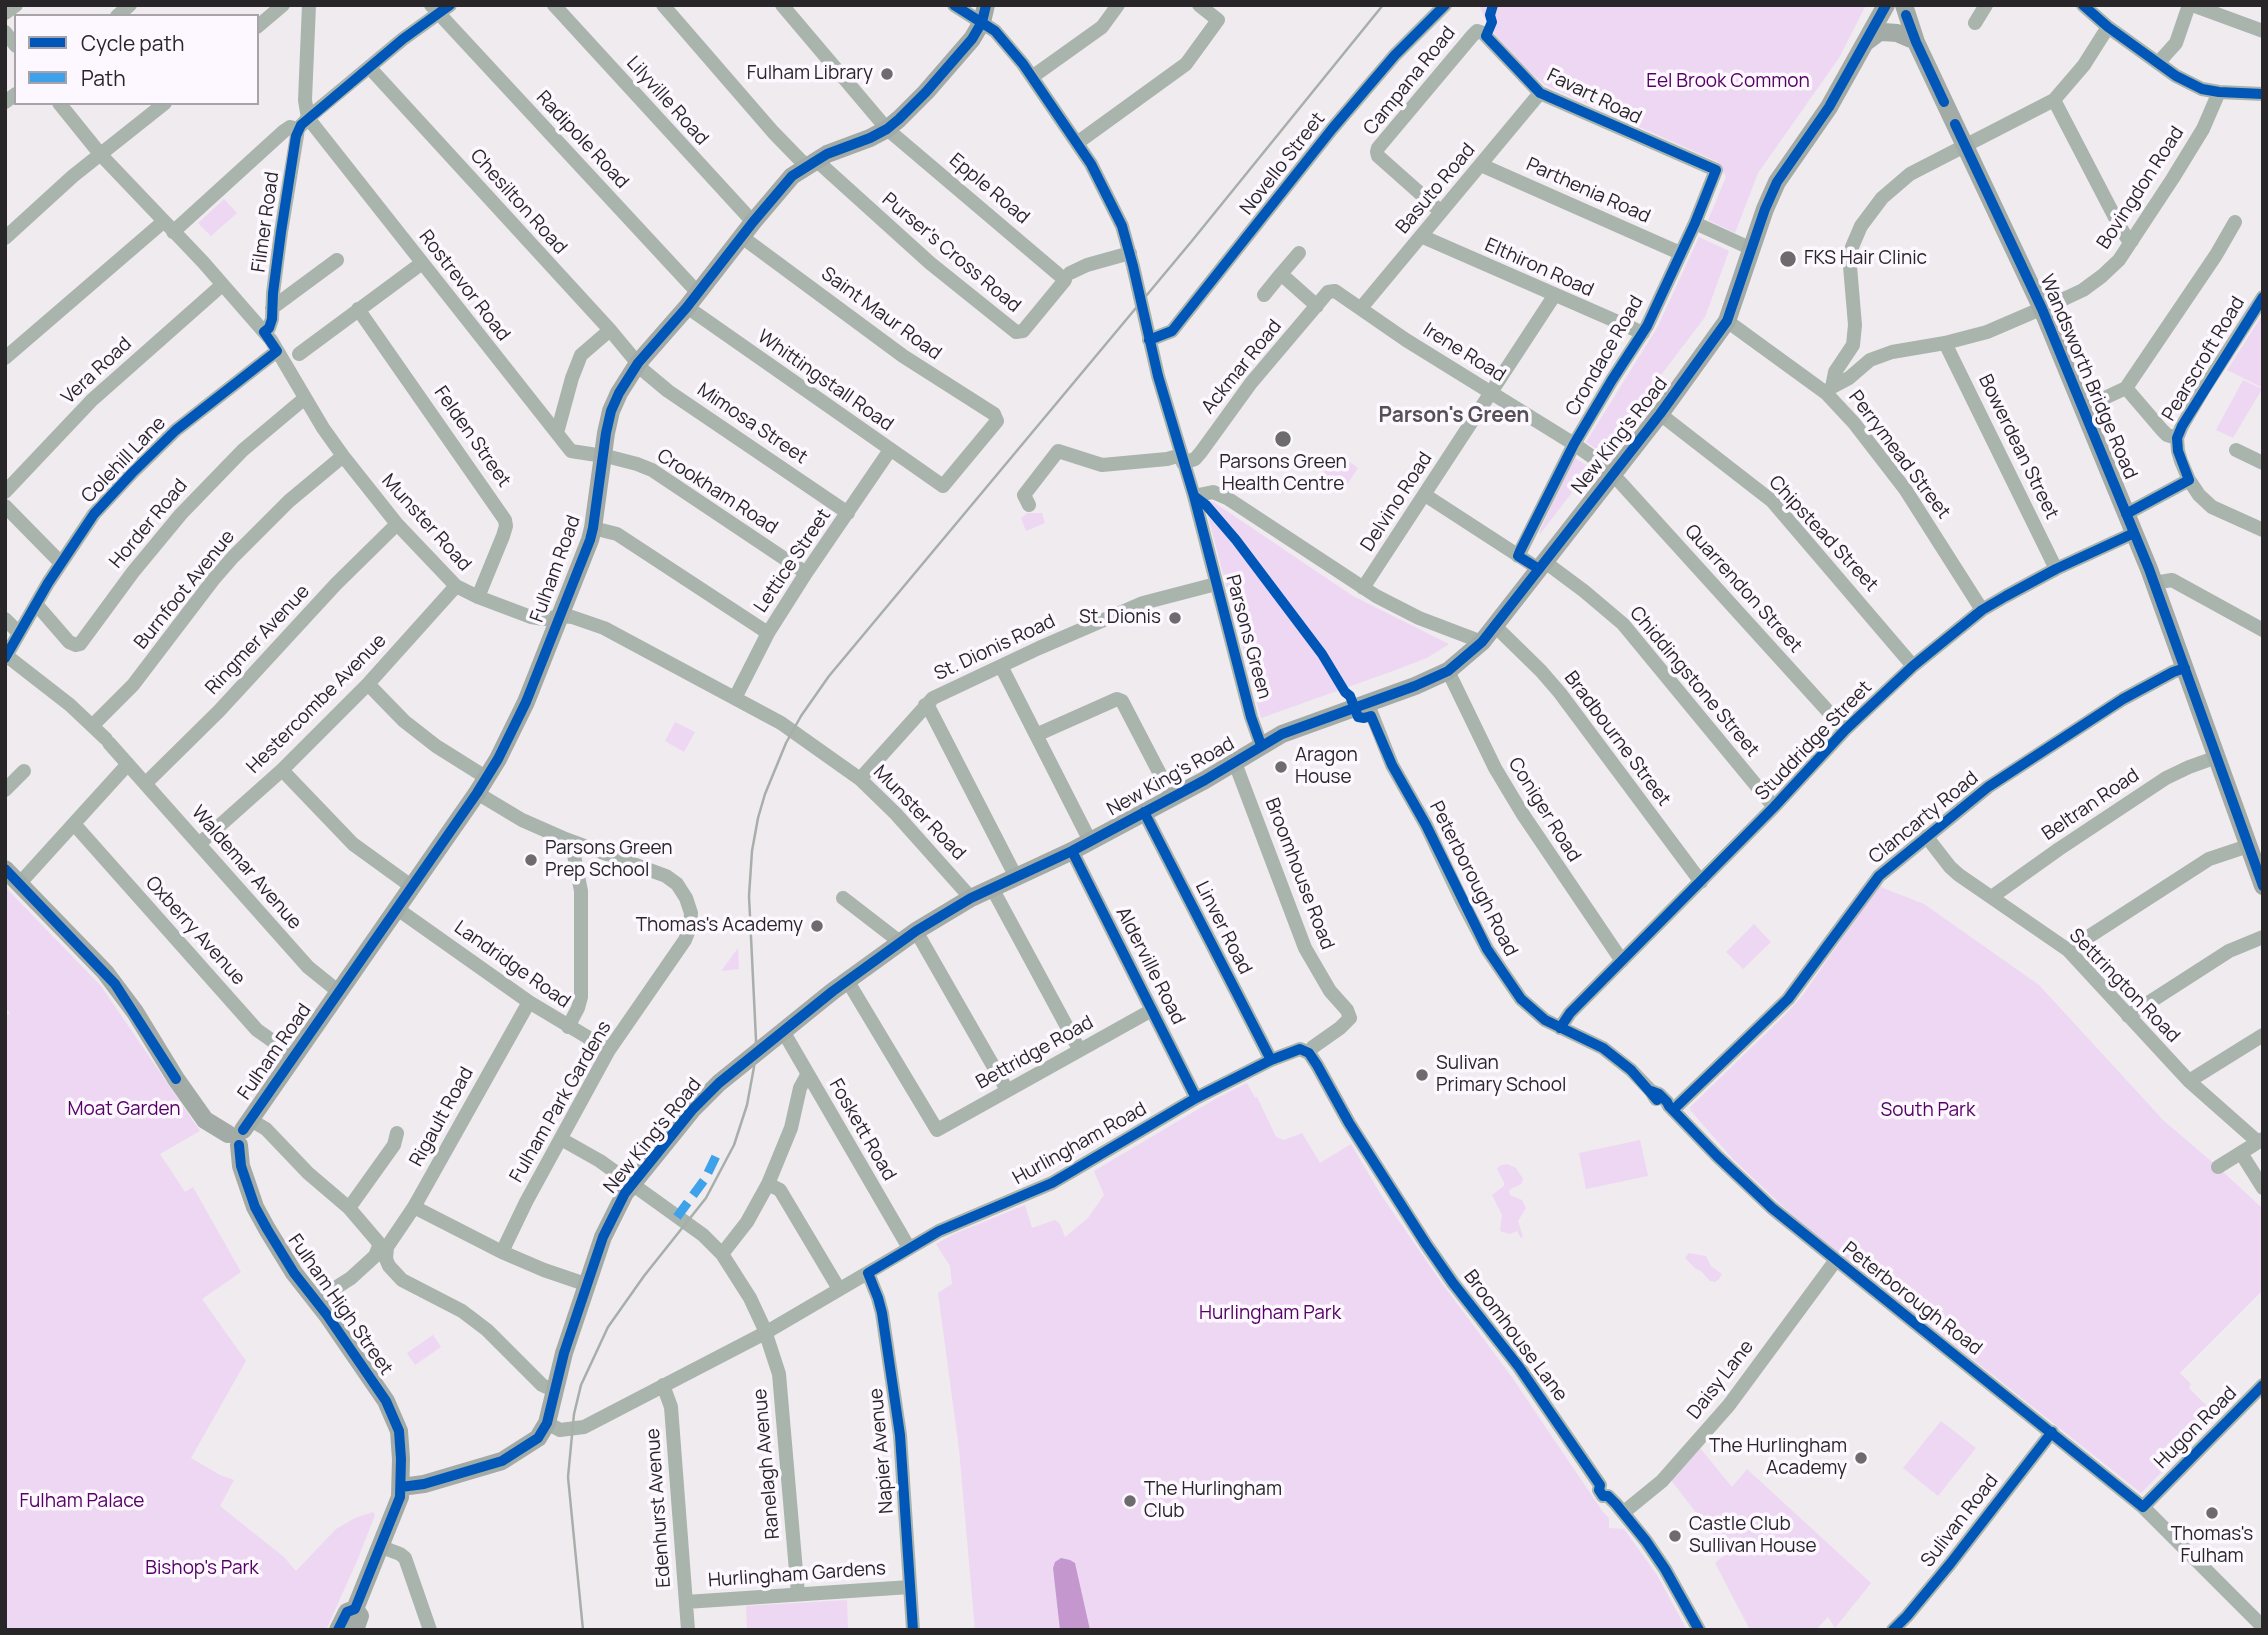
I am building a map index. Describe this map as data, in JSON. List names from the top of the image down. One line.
{"streets":{"main road":["Wandsworth Bridge Road","New King's Road","Fulham Road","Fulham High Street"],"street":["Campana Road","Favart Road","Lilyville Road","Radipole Road","Novello Street","Bovingdon Road","Epple Road","Basuto Road","Parthenia Road","Chesilton Road","Filmer Road","Purser's Cross Road","Elthiron Road","Rostrevor Road","Saint Maur Road","Irene Road","Crondace Road","Pearscroft Road","Ackmar Road","Vera Road","Whittingstall Road","Mimosa Street","Felden Street","Bowerdean Street","Perrymead Street","Colehill Lane","Crookham Road","Delvino Road","Munster Road","Horder Road","Chipstead Street","Lettice Street","Quarrendon Street","Burnfoot Avenue","Parsons Green","Ringmer Avenue","St. Dionis Road","Chiddingstone Street","Hestercombe Avenue","Bradbourne Street","Studdridge Street","Beltran Road","Coniger Road","Clancarty Road","Waldemar Avenue","Broomhouse Road","Peterborough Road","Linver Road","Oxberry Avenue","Landridge Road","Alderville Road","Settrington Road","Bettridge Road","Fulham Park Gardens","Rigault Road","Foskett Road","Hurlingham Road","Broomhouse Lane","Daisy Lane","Hugon Road","Napier Avenue","Ranelagh Avenue","Edenhurst Avenue","Sulivan Road","Hurlingham Gardens"]},"crossings":[["Campana Road","Favart Road"],["Campana Road","Basuto Road"],["Favart Road","Basuto Road"],["Favart Road","Crondace Road"],["Lilyville Road","Saint Maur Road"],["Lilyville Road","Fulham Road"],["Radipole Road","Whittingstall Road"],["Radipole Road","Fulham Road"],["Novello Street","Parsons Green"],["Bovingdon Road","Wandsworth Bridge Road"],["Bovingdon Road","Bowerdean Street"],["Epple Road","Purser's Cross Road"],["Epple Road","Fulham Road"],["Basuto Road","Parthenia Road"],["Basuto Road","Elthiron Road"],["Basuto Road","Irene Road"],["Parthenia Road","Crondace Road"],["Chesilton Road","Mimosa Street"],["Chesilton Road","Fulham Road"],["Filmer Road","Munster Road"],["Purser's Cross Road","Fulham Road"],["Purser's Cross Road","Parsons Green"],["Elthiron Road","Crondace Road"],["Elthiron Road","Delvino Road"],["Rostrevor Road","Crookham Road"],["Rostrevor Road","Fulham Road"],["Saint Maur Road","Whittingstall Road"],["Saint Maur Road","Fulham Road"],["Irene Road","Crondace Road"],["Irene Road","Ackmar Road"],["Irene Road","New King's Road"],["Irene Road","Delvino Road"],["Irene Road","Quarrendon Street"],["Crondace Road","Chiddingstone Street"],["Ackmar Road","Parsons Green"],["Vera Road","Munster Road"],["Wandsworth Bridge Road","Studdridge Street"],["Wandsworth Bridge Road","Beltran Road"],["Wandsworth Bridge Road","Clancarty Road"],["Whittingstall Road","Lettice Street"],["Whittingstall Road","Fulham Road"],["Mimosa Street","Lettice Street"],["Mimosa Street","Fulham Road"],["New King's Road","Perrymead Street"],["New King's Road","Munster Road"],["New King's Road","Chipstead Street"],["New King's Road","Quarrendon Street"],["New King's Road","Parsons Green"],["New King's Road","Chiddingstone Street"],["New King's Road","Bradbourne Street"],["New King's Road","Coniger Road"],["New King's Road","Broomhouse Road"],["New King's Road","Peterborough Road"],["New King's Road","Linver Road"],["New King's Road","Alderville Road"],["New King's Road","Bettridge Road"],["New King's Road","Foskett Road"],["New King's Road","Hurlingham Road"],["New King's Road","Ranelagh Avenue"],["Felden Street","Munster Road"],["Bowerdean Street","Studdridge Street"],["Perrymead Street","Studdridge Street"],["Colehill Lane","Munster Road"],["Colehill Lane","Horder Road"],["Crookham Road","Lettice Street"],["Crookham Road","Fulham Road"],["Delvino Road","Chiddingstone Street"],["Munster Road","Horder Road"],["Munster Road","Lettice Street"],["Munster Road","Fulham Road"],["Munster Road","Burnfoot Avenue"],["Munster Road","Ringmer Avenue"],["Munster Road","St. Dionis Road"],["Munster Road","Hestercombe Avenue"],["Chipstead Street","Studdridge Street"],["Fulham Road","Parsons Green"],["Fulham Road","Waldemar Avenue"],["Fulham Road","Oxberry Avenue"],["Fulham Road","Landridge Road"],["Fulham Road","Fulham Park Gardens"],["Fulham Road","Fulham High Street"],["Quarrendon Street","Studdridge Street"],["Burnfoot Avenue","Waldemar Avenue"],["Parsons Green","St. Dionis Road"],["Ringmer Avenue","Waldemar Avenue"],["Chiddingstone Street","Studdridge Street"],["Hestercombe Avenue","Waldemar Avenue"],["Hestercombe Avenue","Fulham Park Gardens"],["Bradbourne Street","Studdridge Street"],["Studdridge Street","Coniger Road"],["Studdridge Street","Peterborough Road"],["Beltran Road","Settrington Road"],["Clancarty Road","Peterborough Road"],["Clancarty Road","Settrington Road"],["Broomhouse Road","Hurlingham Road"],["Broomhouse Road","Broomhouse Lane"],["Peterborough Road","Daisy Lane"],["Peterborough Road","Hugon Road"],["Peterborough Road","Sulivan Road"],["Linver Road","Hurlingham Road"],["Landridge Road","Fulham Park Gardens"],["Landridge Road","Rigault Road"],["Alderville Road","Bettridge Road"],["Alderville Road","Hurlingham Road"],["Fulham Park Gardens","Ranelagh Avenue"],["Rigault Road","Fulham High Street"],["Foskett Road","Hurlingham Road"],["Hurlingham Road","Broomhouse Lane"],["Hurlingham Road","Napier Avenue"],["Hurlingham Road","Ranelagh Avenue"],["Hurlingham Road","Edenhurst Avenue"],["Broomhouse Lane","Daisy Lane"],["Napier Avenue","Hurlingham Gardens"],["Ranelagh Avenue","Hurlingham Gardens"],["Edenhurst Avenue","Hurlingham Gardens"]],"districts":["Parson's Green"],"parks":["Eel Brook Common","Moat Garden","South Park","Hurlingham Park","Fulham Palace","Bishop's Park"],"places":["Fulham Library","FKS Hair Clinic","Parsons Green Health Centre","St. Dionis","Aragon House","Parsons Green Prep School","Thomas's Academy","Sulivan Primary School","The Hurlingham Academy","The Hurlingham Club","Thomas's Fulham","Castle Club Sullivan House"],"legend":["Cycle path","Path"]}
